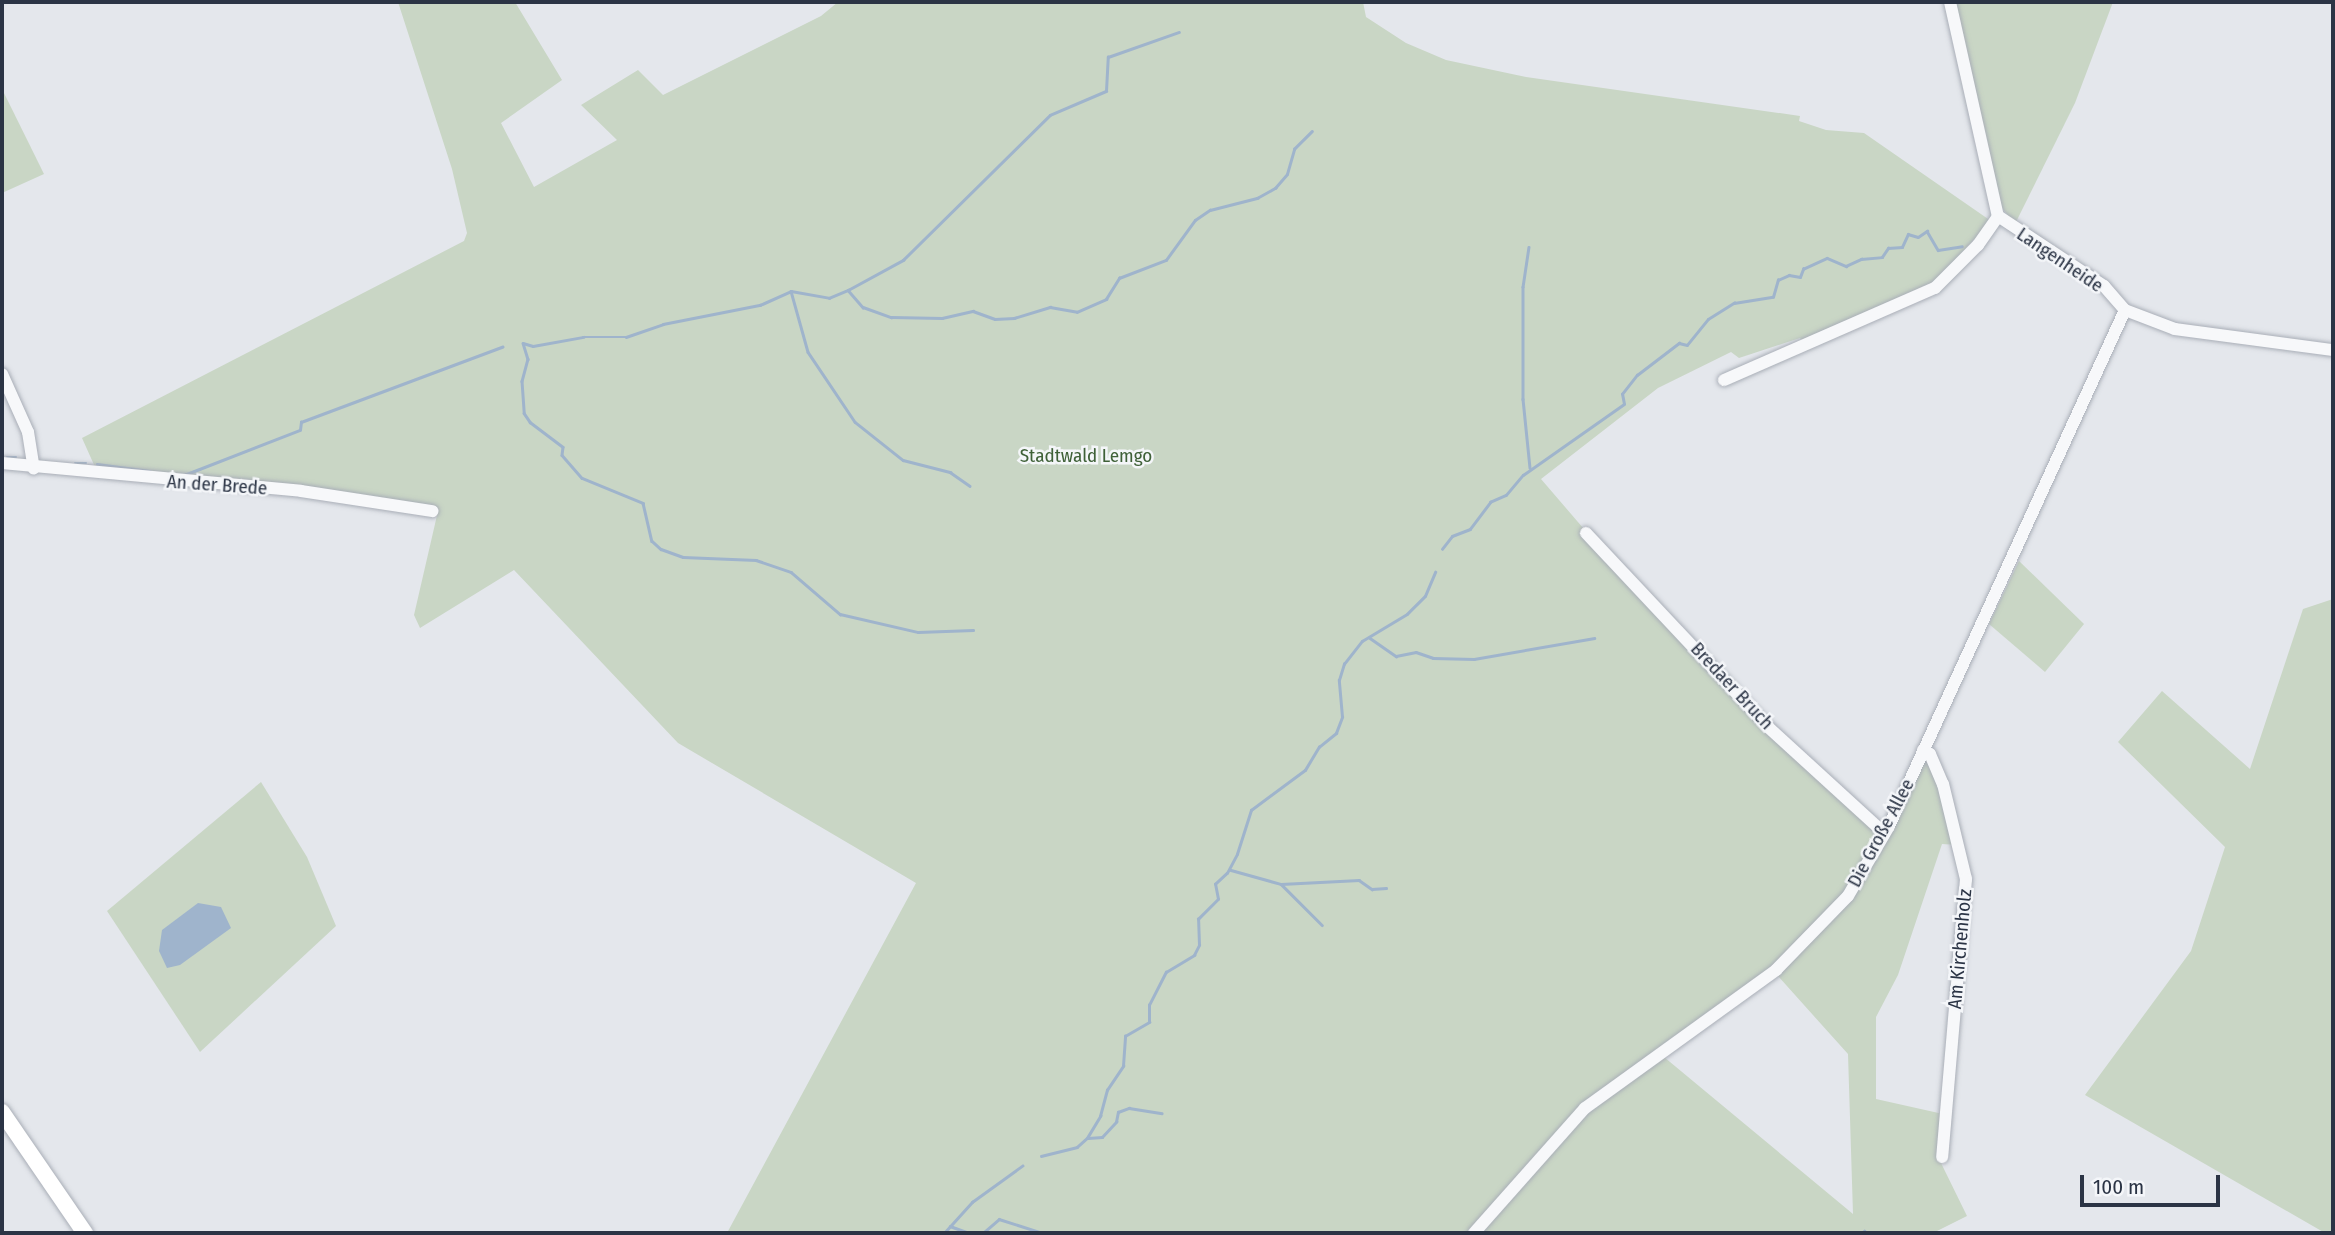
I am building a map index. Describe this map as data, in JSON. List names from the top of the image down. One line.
{"streets":{"street":["Langenheide","An der Brede","Bredaer Bruch","Die Große Allee","Am Kirchenholz"]},"crossings":[["Langenheide","Die Große Allee"],["Bredaer Bruch","Die Große Allee"],["Die Große Allee","Am Kirchenholz"]],"parks":["Stadtwald Lemgo"],"scale_bar":"100 m"}
